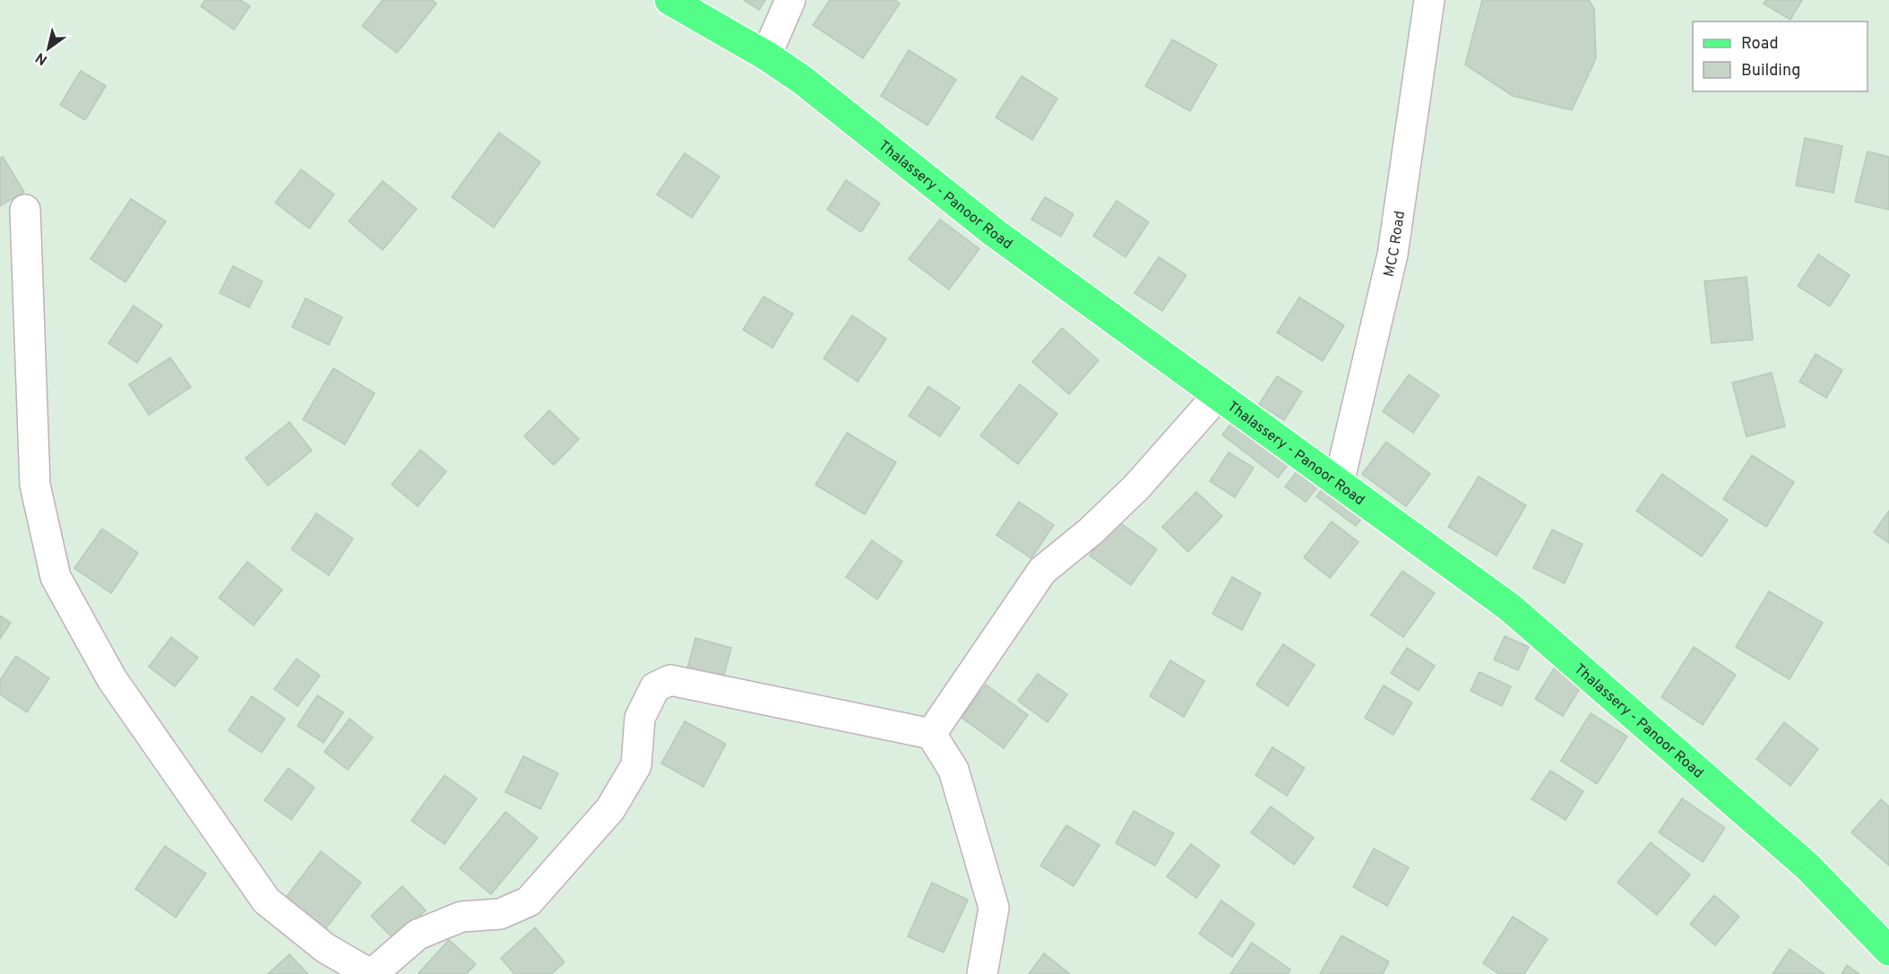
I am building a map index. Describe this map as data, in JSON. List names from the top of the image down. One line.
{"streets":{"main road":["Thalassery - Panoor Road"],"street":["MCC Road"]},"crossings":[["Thalassery - Panoor Road","MCC Road"]],"legend":["Road","Building"],"north":"bottom left"}
